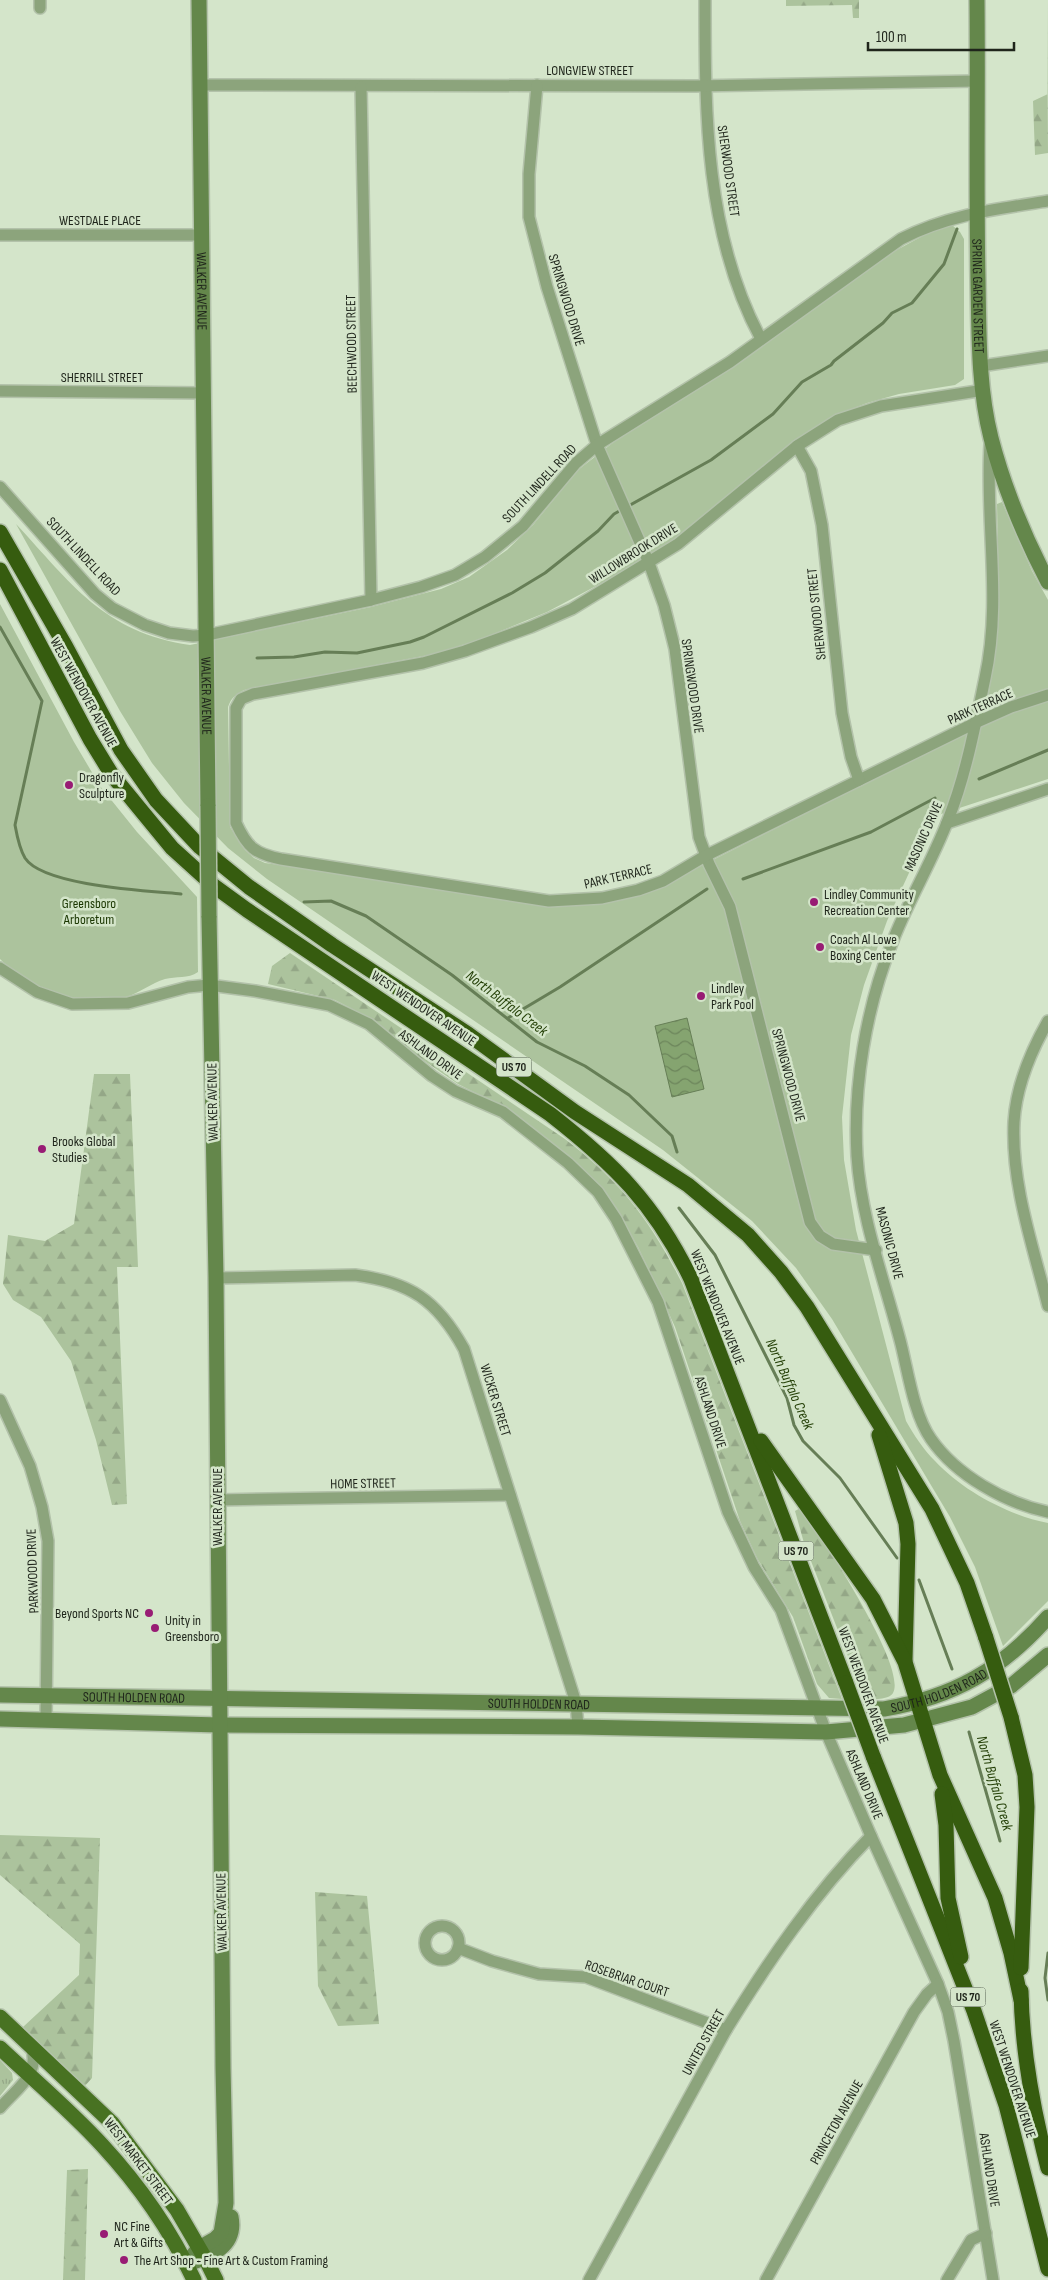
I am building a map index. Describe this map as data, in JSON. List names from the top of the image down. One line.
{"streets":{"highway":["WEST WENDOVER AVENUE","US 70"],"main road":["WALKER AVENUE","SPRING GARDEN STREET","SOUTH HOLDEN ROAD","WEST MARKET STREET"],"street":["LONGVIEW STREET","SHERWOOD STREET","WESTDALE PLACE","SPRINGWOOD DRIVE","BEECHWOOD STREET","SHERRILL STREET","SOUTH LINDELL ROAD","WILLOWBROOK DRIVE","PARK TERRACE","MASONIC DRIVE","ASHLAND DRIVE","WICKER STREET","HOME STREET","PARKWOOD DRIVE","ROSEBRIAR COURT","UNITED STREET","PRINCETON AVENUE"]},"crossings":[["LONGVIEW STREET","SHERWOOD STREET"],["LONGVIEW STREET","WALKER AVENUE"],["LONGVIEW STREET","SPRING GARDEN STREET"],["LONGVIEW STREET","SPRINGWOOD DRIVE"],["LONGVIEW STREET","BEECHWOOD STREET"],["SHERWOOD STREET","SOUTH LINDELL ROAD"],["SHERWOOD STREET","WILLOWBROOK DRIVE"],["SHERWOOD STREET","PARK TERRACE"],["WESTDALE PLACE","WALKER AVENUE"],["WALKER AVENUE","SHERRILL STREET"],["WALKER AVENUE","SOUTH LINDELL ROAD"],["WALKER AVENUE","ASHLAND DRIVE"],["WALKER AVENUE","WICKER STREET"],["WALKER AVENUE","HOME STREET"],["WALKER AVENUE","SOUTH HOLDEN ROAD"],["WALKER AVENUE","WEST MARKET STREET"],["SPRING GARDEN STREET","SOUTH LINDELL ROAD"],["SPRING GARDEN STREET","WILLOWBROOK DRIVE"],["SPRING GARDEN STREET","MASONIC DRIVE"],["SPRINGWOOD DRIVE","SOUTH LINDELL ROAD"],["SPRINGWOOD DRIVE","WILLOWBROOK DRIVE"],["SPRINGWOOD DRIVE","PARK TERRACE"],["SPRINGWOOD DRIVE","MASONIC DRIVE"],["BEECHWOOD STREET","SOUTH LINDELL ROAD"],["WILLOWBROOK DRIVE","PARK TERRACE"],["PARK TERRACE","MASONIC DRIVE"],["ASHLAND DRIVE","SOUTH HOLDEN ROAD"],["ASHLAND DRIVE","UNITED STREET"],["ASHLAND DRIVE","PRINCETON AVENUE"],["WICKER STREET","HOME STREET"],["WICKER STREET","SOUTH HOLDEN ROAD"],["PARKWOOD DRIVE","SOUTH HOLDEN ROAD"],["ROSEBRIAR COURT","UNITED STREET"]],"water":["North Buffalo Creek"],"parks":["Greensboro Arboretum"],"places":["Dragonfly Sculpture","Lindley Community Recreation Center","Coach Al Lowe Boxing Center","Lindley Park Pool","Brooks Global Studies","Beyond Sports NC","Unity in Greensboro","NC Fine Art & Gifts","The Art Shop - Fine Art & Custom Framing"],"scale_bar":"100 m"}
